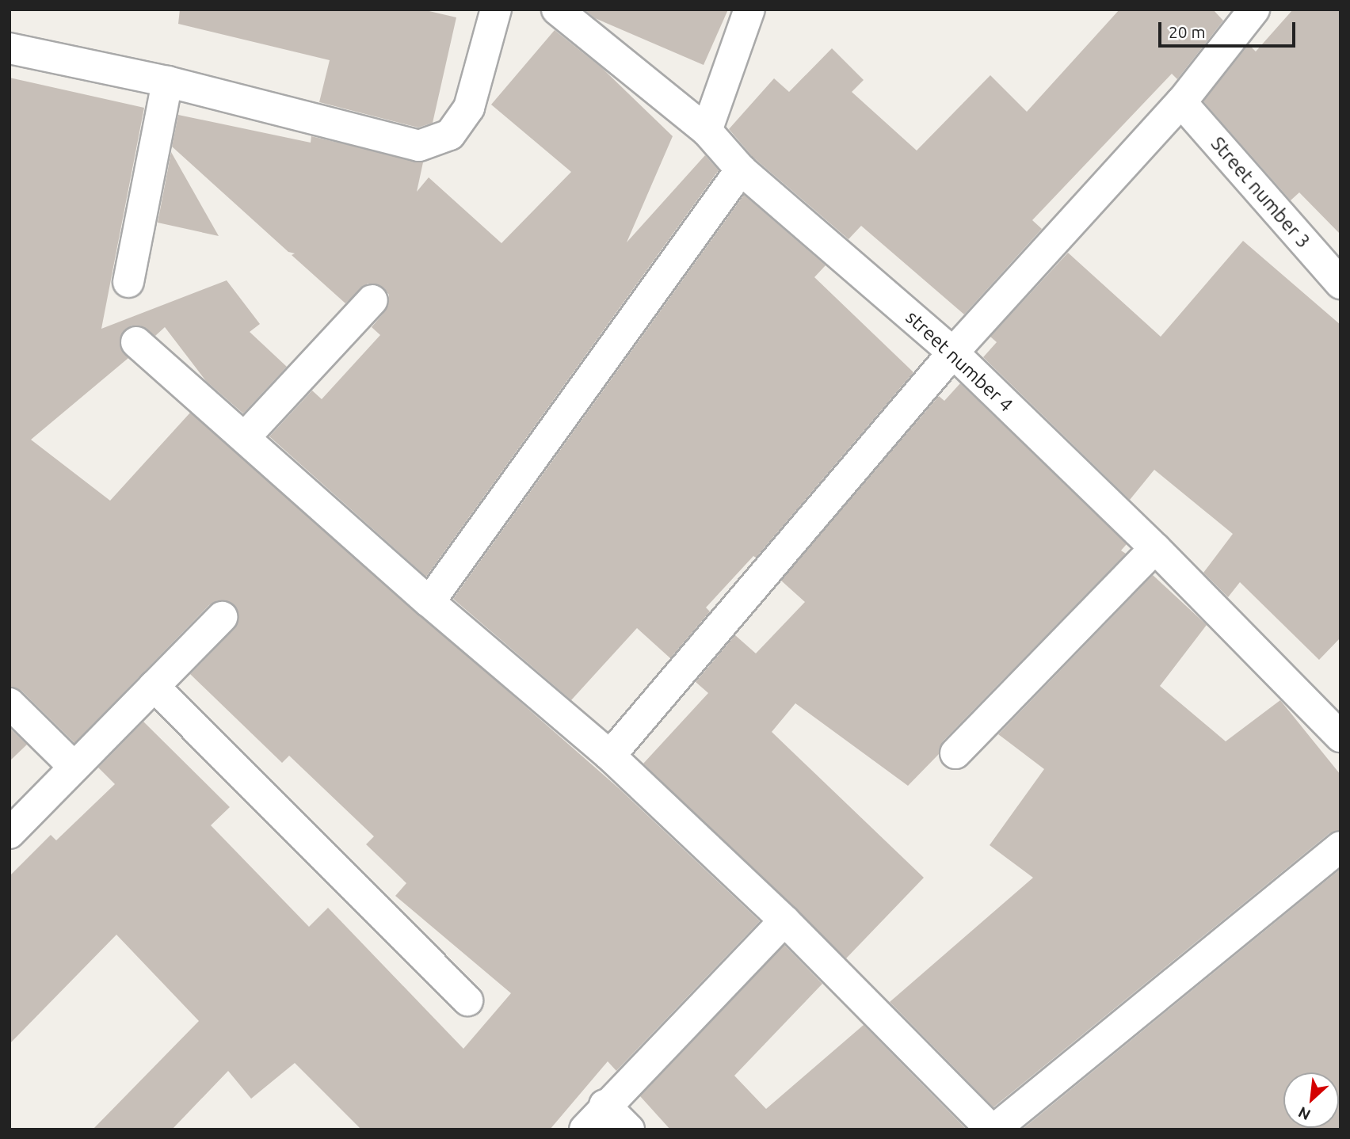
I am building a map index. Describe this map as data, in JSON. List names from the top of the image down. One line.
{"streets":{"street":["Street number 3","street number 4"]},"scale_bar":"20 m","north":"bottom left"}
